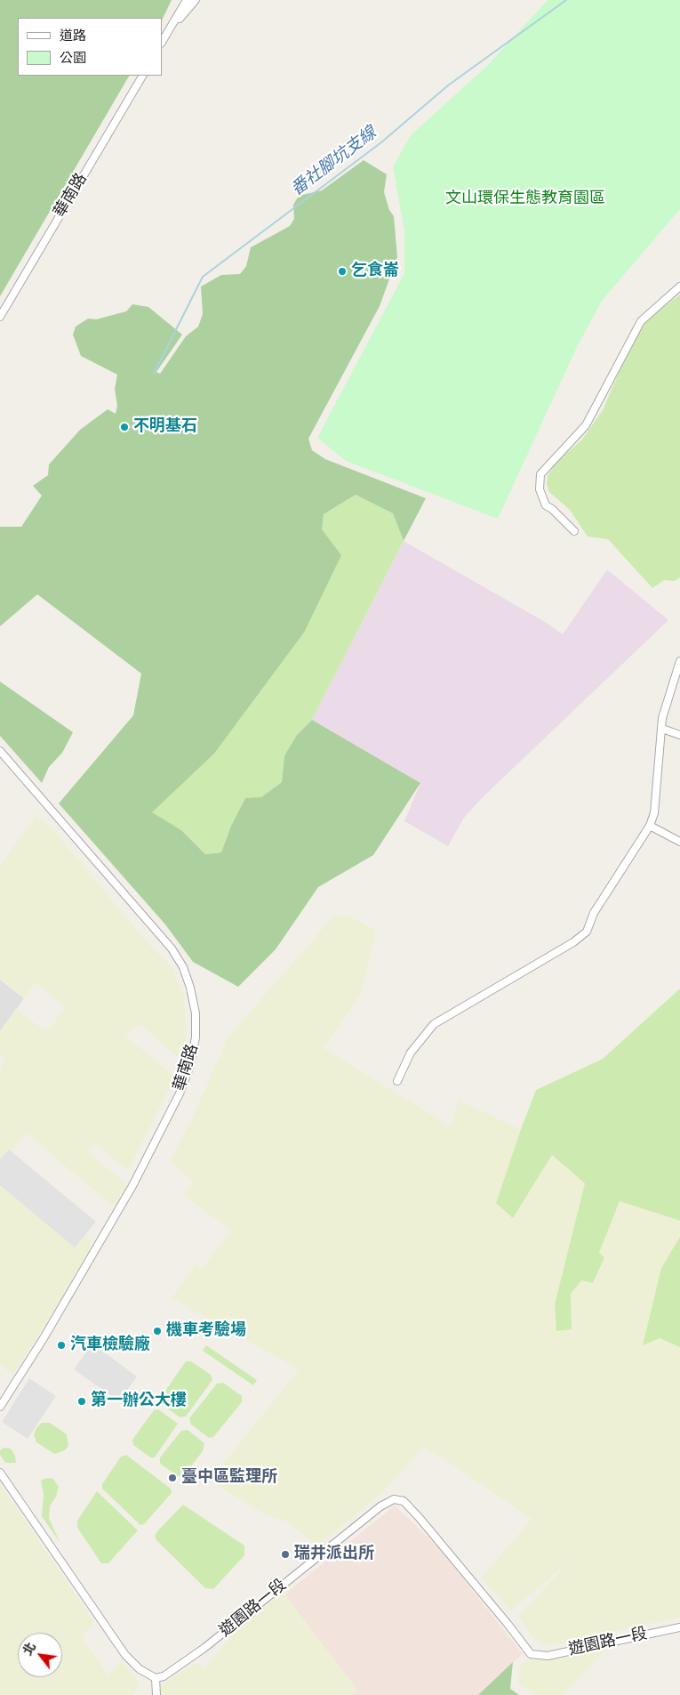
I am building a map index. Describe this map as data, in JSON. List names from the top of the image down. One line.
{"streets":{"street":["華南路","遊園路一段"]},"water":["番社腳坑支線"],"parks":["文山環保生態教育園區"],"places":["乞食崙","不明基石","機車考驗場","汽車檢驗廠","第一辦公大樓","臺中區監理所","瑞井派出所"],"legend":["道路","公園"],"north":"top left"}
